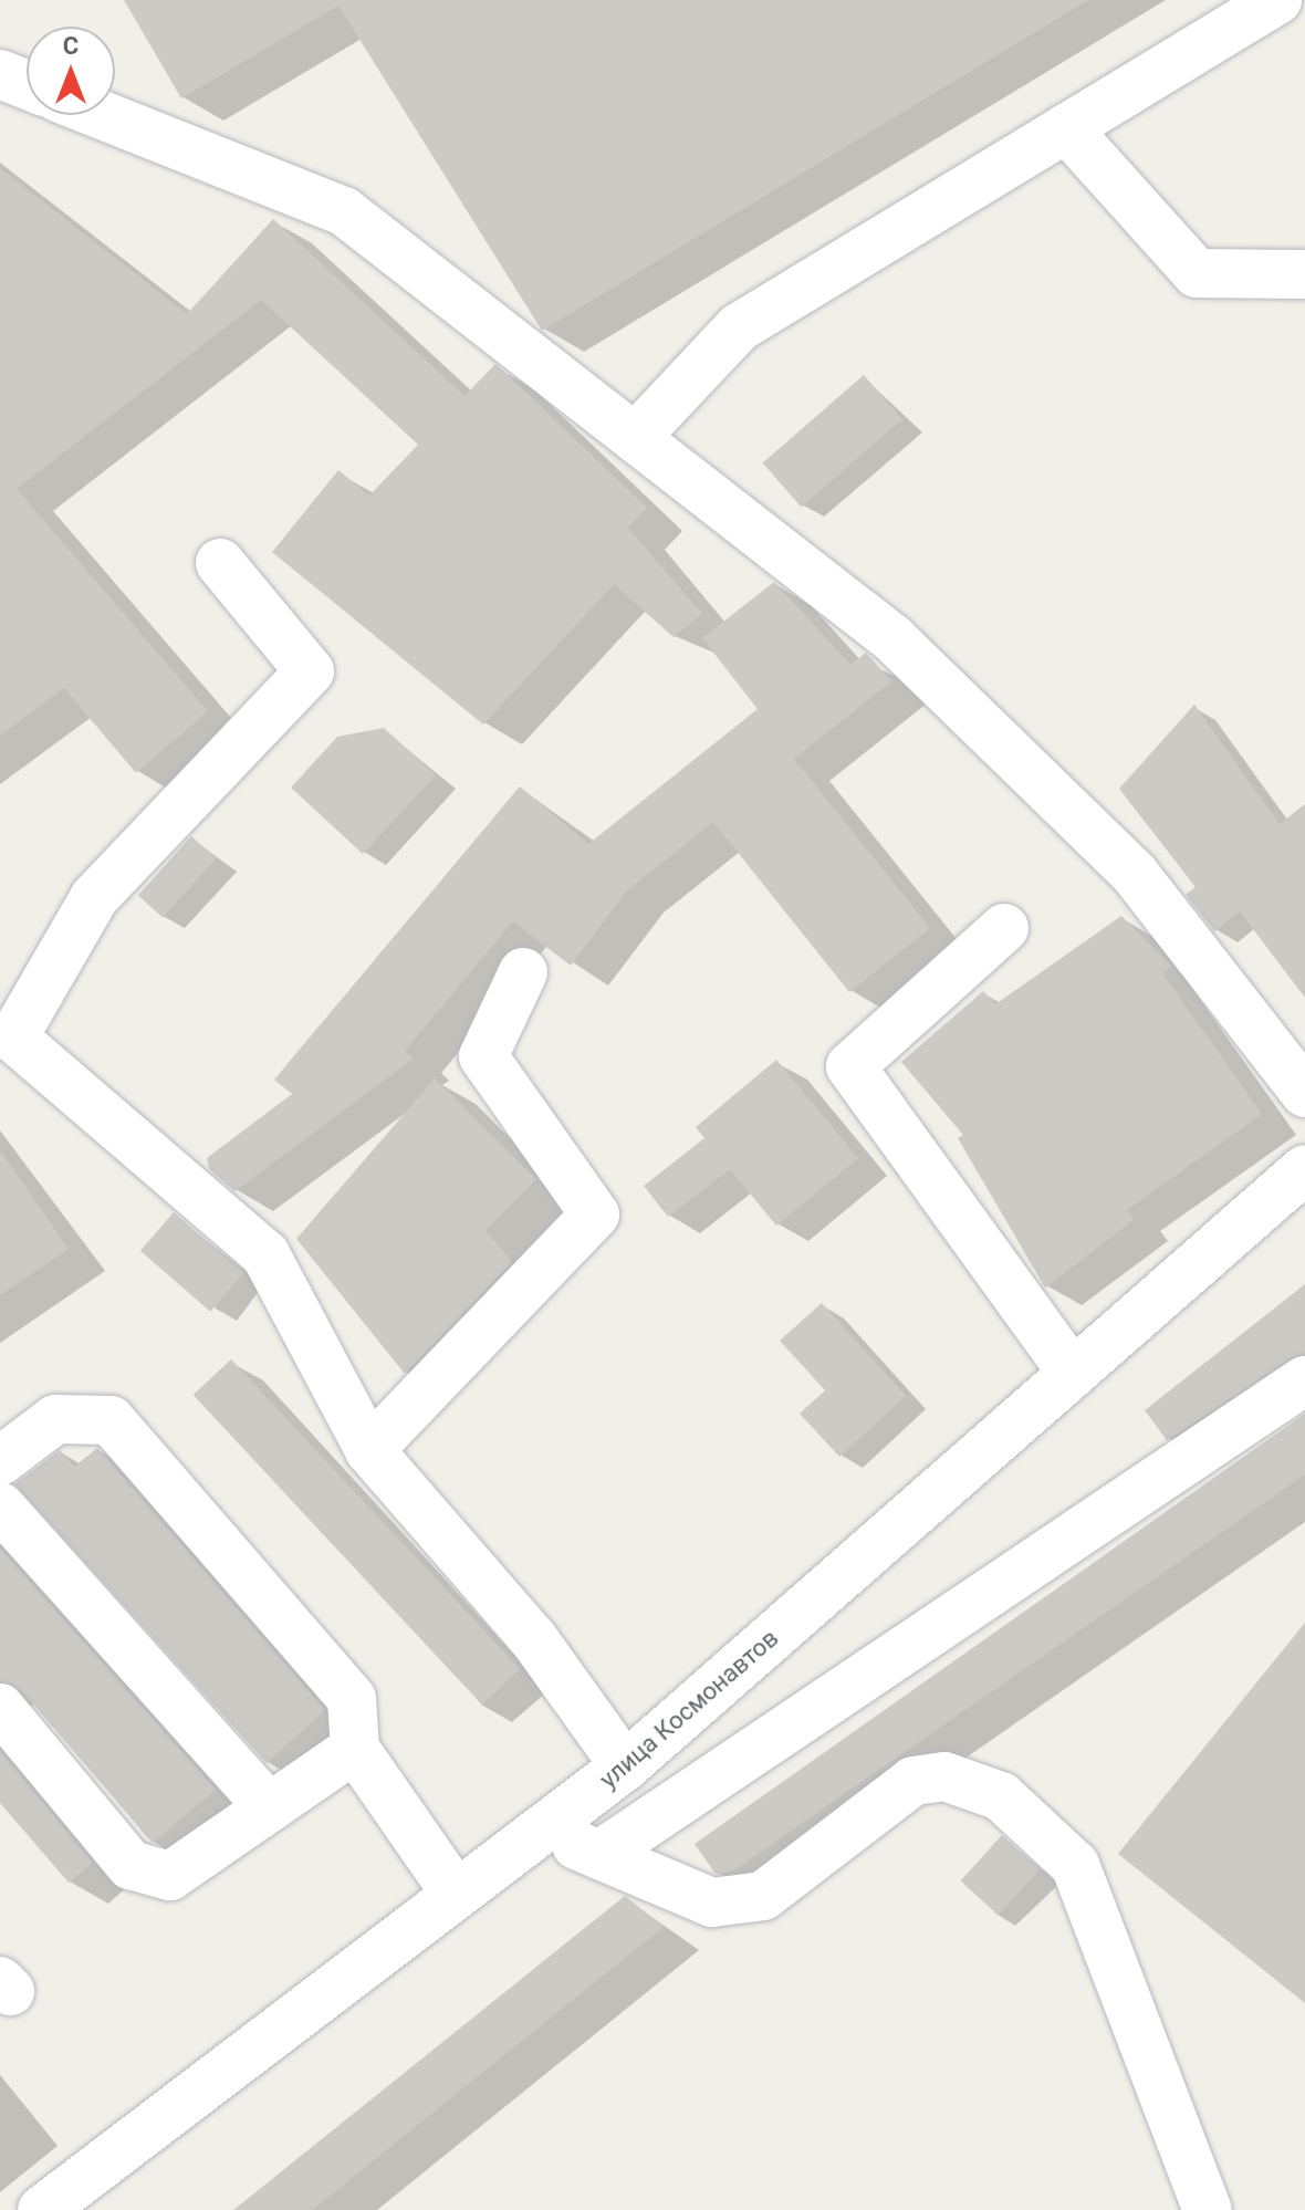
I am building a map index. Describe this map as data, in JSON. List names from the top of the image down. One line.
{"streets":{"street":["улица Космонавтов"]},"north":"top"}
